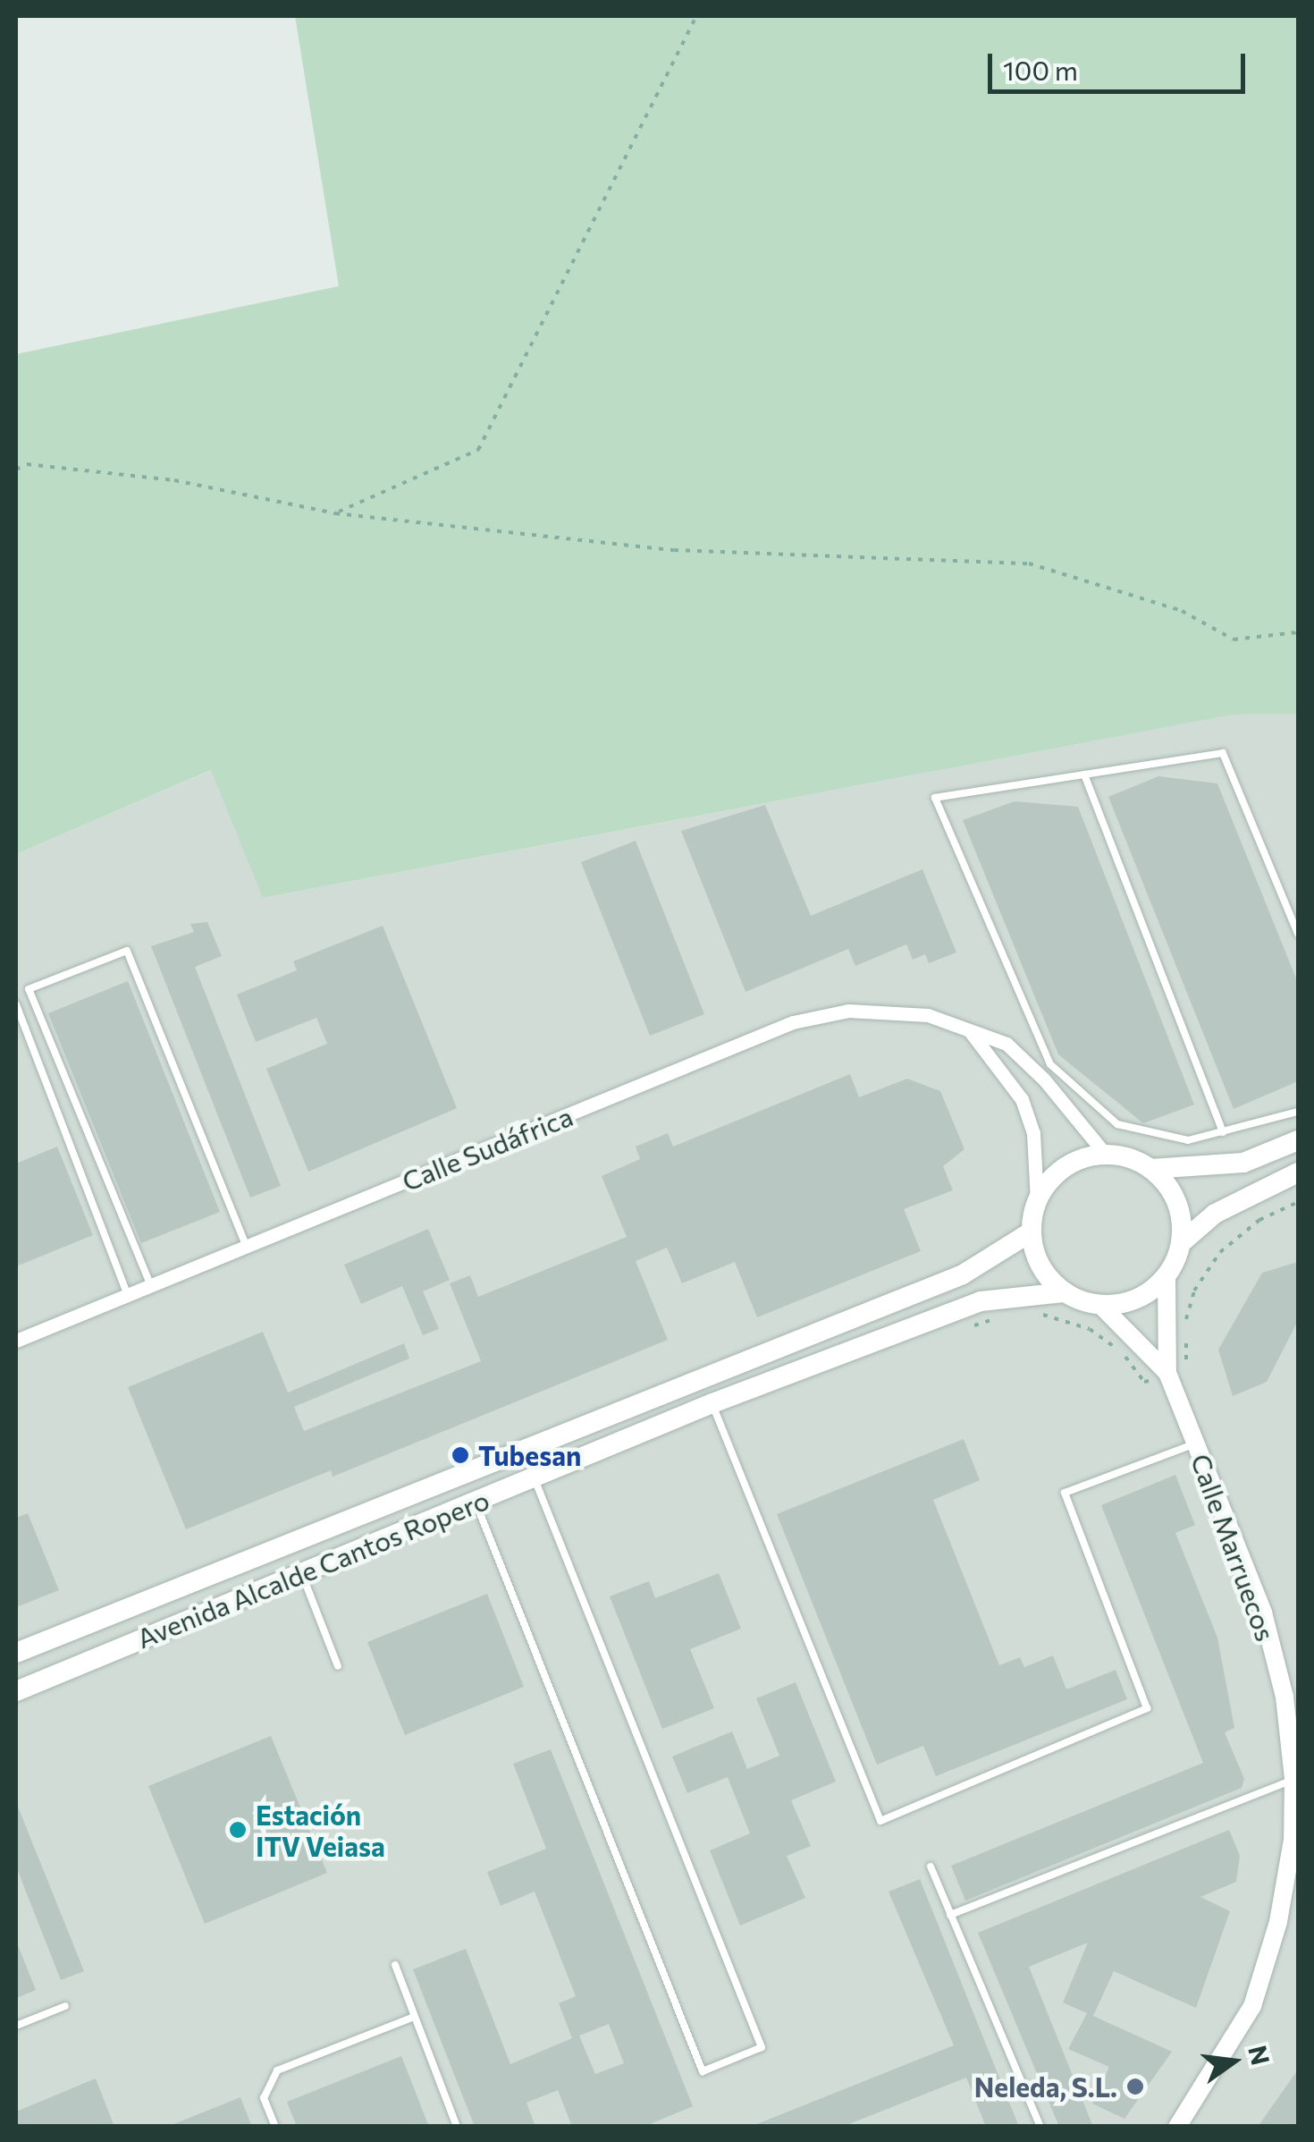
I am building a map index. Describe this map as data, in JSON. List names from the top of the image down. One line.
{"streets":{"main road":["Avenida Alcalde Cantos Ropero"],"street":["Calle Sudáfrica","Calle Marruecos"]},"crossings":[["Calle Sudáfrica","Calle Marruecos"],["Calle Sudáfrica","Avenida Alcalde Cantos Ropero"],["Calle Marruecos","Avenida Alcalde Cantos Ropero"]],"places":["Tubesan","Estación ITV Veiasa","Neleda, S.L."],"scale_bar":"100 m","north":"right"}
